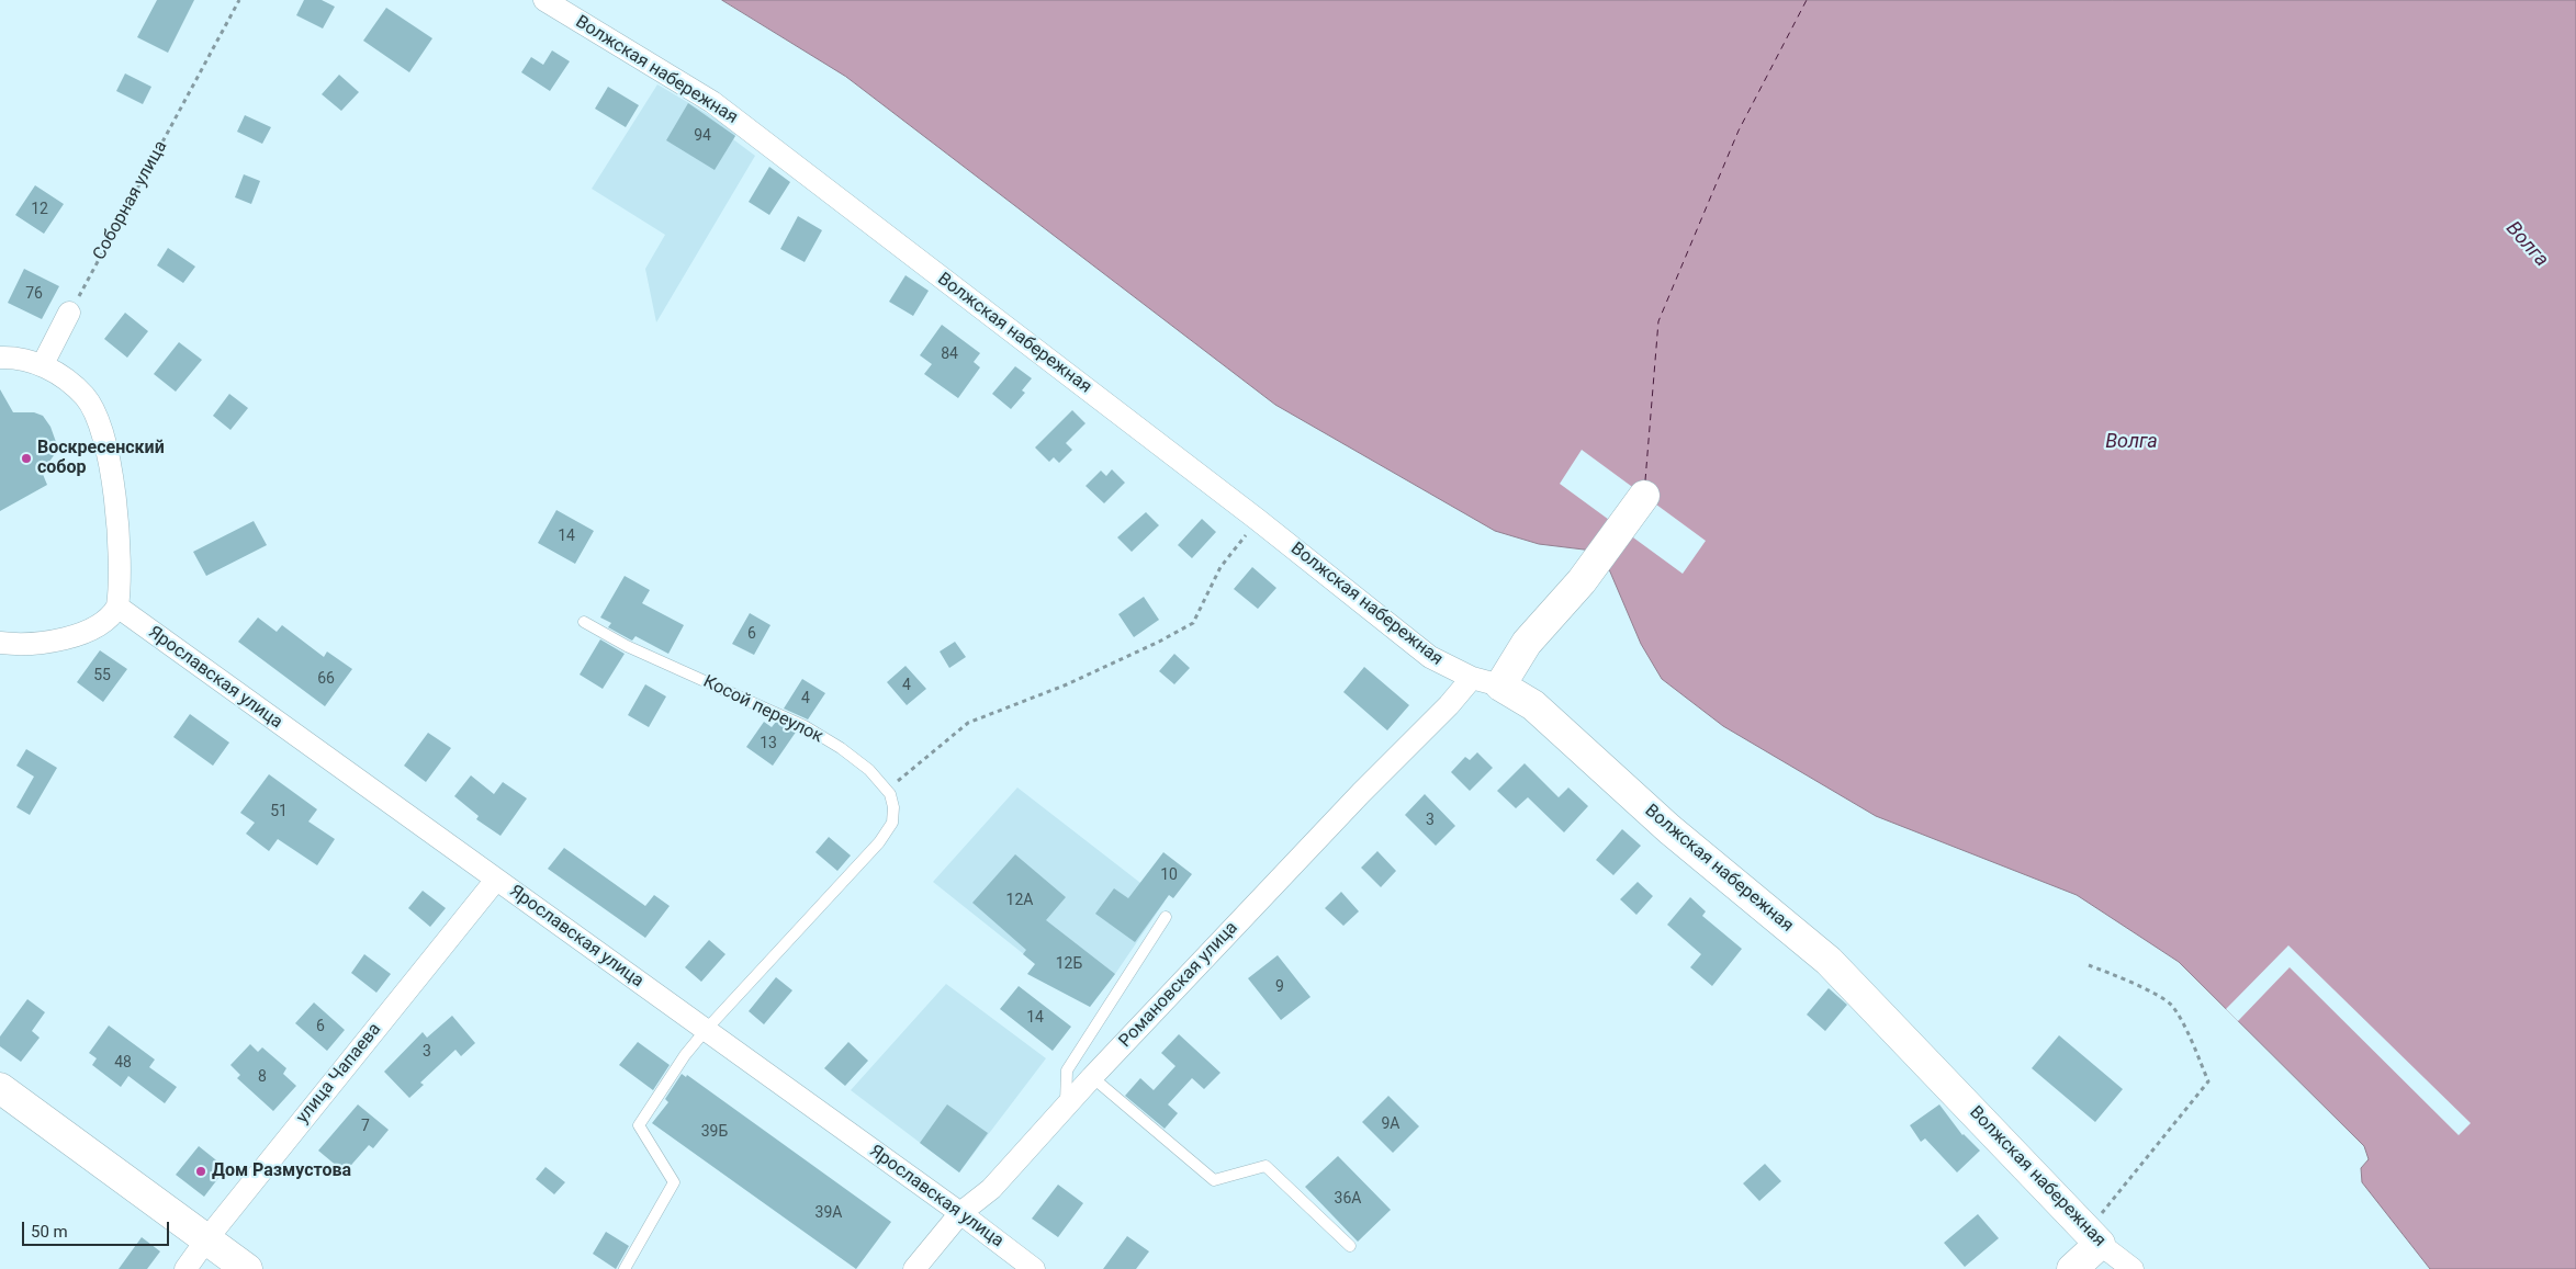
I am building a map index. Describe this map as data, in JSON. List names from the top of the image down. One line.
{"streets":{"street":["Волжская набережная","Ярославская улица","Романовская улица","улица Чапаева"],"lane":["Косой переулок"],"path":["Соборная улица"]},"crossings":[["Волжская набережная","Романовская улица"],["Ярославская улица","Косой переулок"],["Ярославская улица","Романовская улица"],["Ярославская улица","улица Чапаева"]],"water":["Волга"],"places":["Воскресенский собор","Дом Размустова"],"house_numbers":["94","12","76","84","14","6","55","66","4","4","13","51","3","10","12А","12Б","9","14","6","3","48","8","9А","7","39Б","36А","39А"],"scale_bar":"50 m"}
